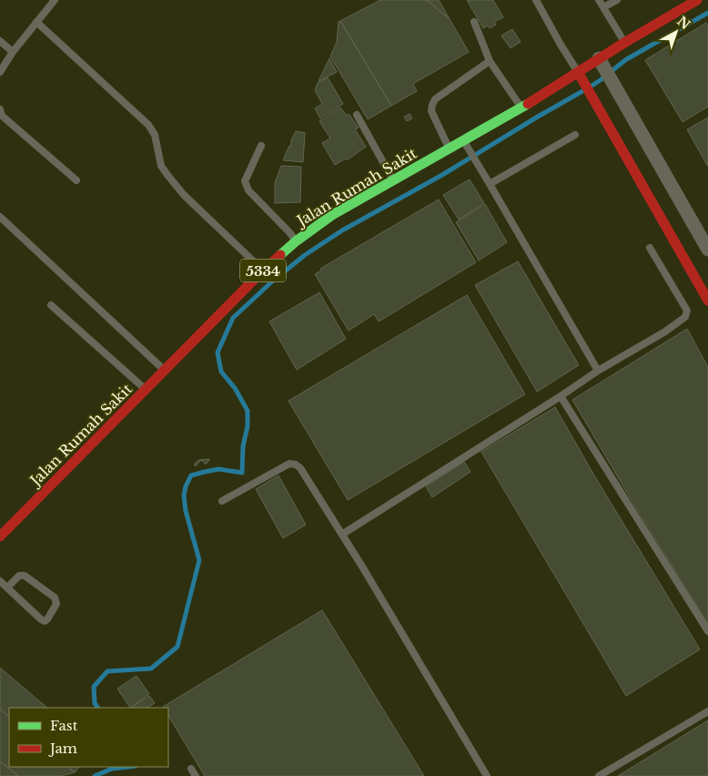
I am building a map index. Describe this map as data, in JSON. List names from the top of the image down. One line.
{"streets":{"main road":["Jalan Rumah Sakit","5334"]},"legend":["Fast","Jam"],"north":"top right"}
